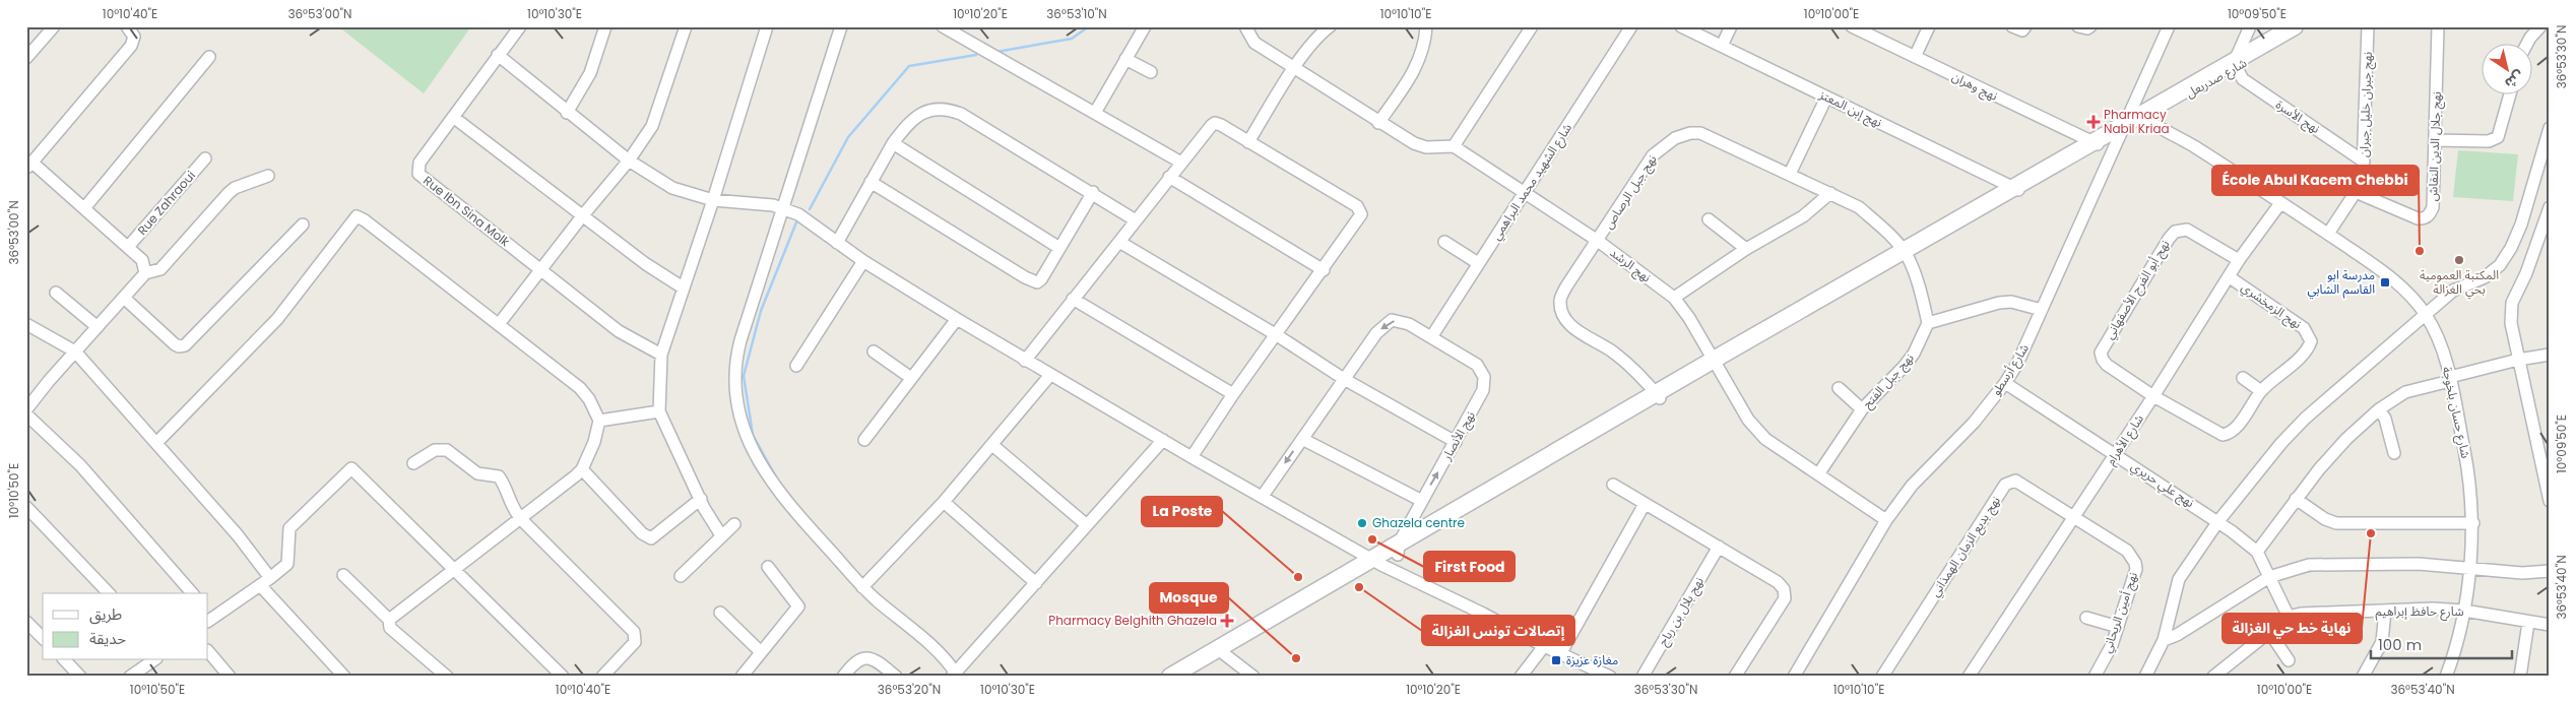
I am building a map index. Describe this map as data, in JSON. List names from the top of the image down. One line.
{"streets":{"street":["شارع صدربعل","نهج وهران","نهج جبران خليل جبران","نهج إبن المعتز","نهج الأسرة","نهج جلال الدين النقاش","شارع الشهيد محمد البراهمي","نهج جبل الرصاص","Rue Zahraoui","Rue Ibn Sina Molk","نهج الرشد","نهج أبو الفرج الأصفهاني","نهج الزمخشري","شارع أرسطو","نهج جبل الفتح","شارع حسان بلخوجة","نهج الأنصار","شارع الأهرام","نهج علي حريري","نهج بديع الزمان الهمذاني","نهج بلال بن رباح","شارع حافظ إبراهيم","نهج أمين الريحاني"]},"crossings":[["شارع صدربعل","نهج الأسرة"],["شارع صدربعل","شارع أرسطو"],["شارع صدربعل","شارع حسان بلخوجة"],["نهج جبران خليل جبران","نهج الأسرة"],["نهج جبران خليل جبران","نهج جلال الدين النقاش"],["نهج جبران خليل جبران","شارع حسان بلخوجة"],["شارع الشهيد محمد البراهمي","نهج الرشد"],["شارع الشهيد محمد البراهمي","نهج الأنصار"],["نهج جبل الرصاص","نهج الرشد"],["نهج الرشد","شارع أرسطو"],["نهج الرشد","نهج جبل الفتح"],["نهج أبو الفرج الأصفهاني","نهج الزمخشري"],["نهج أبو الفرج الأصفهاني","شارع الأهرام"],["نهج الزمخشري","شارع الأهرام"],["شارع أرسطو","نهج علي حريري"],["شارع حسان بلخوجة","شارع الأهرام"],["شارع حسان بلخوجة","شارع حافظ إبراهيم"],["شارع الأهرام","نهج علي حريري"],["شارع الأهرام","نهج بديع الزمان الهمذاني"],["شارع الأهرام","نهج أمين الريحاني"],["نهج علي حريري","شارع حافظ إبراهيم"],["نهج بديع الزمان الهمذاني","نهج أمين الريحاني"]],"places":{"health":["Pharmacy Nabil Kriaa","Pharmacy Belghith Ghazela"],"other":["École Abul Kacem Chebbi","المكتبة العمومية بحي الغزالة","Ghazela centre","نهاية خط حي الغزالة","First Food","La Poste","إتصالات تونس الغزالة","Mosque"],"transit":["مدرسة ابو القاسم الشابي","مغازة عزيزة"]},"legend":["طريق","حديقة"],"scale_bar":"100 m","north":"bottom right","coordinates":["10°10'40\"E","36°53'00\"N","10°10'30\"E","10°10'20\"E","36°53'10\"N","10°10'10\"E","10°10'00\"E","10°09'50\"E","36°53'30\"N","10°10'50\"E","36°53'40\"N","36°53'20\"N"]}
